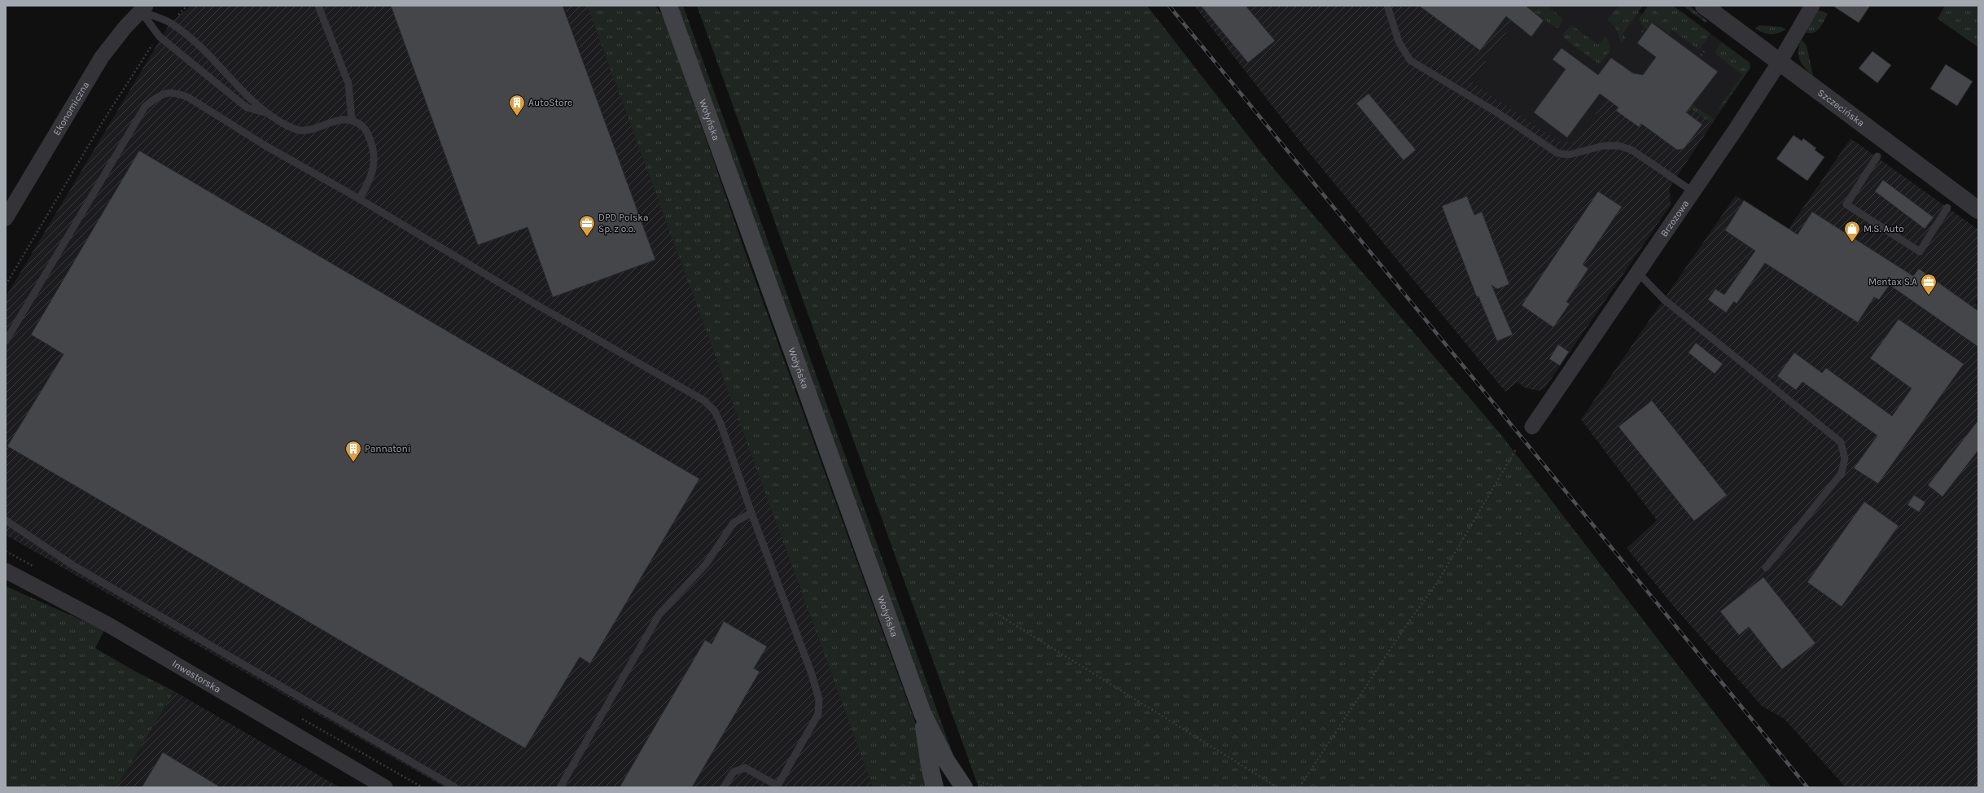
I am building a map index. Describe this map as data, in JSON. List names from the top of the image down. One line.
{"streets":{"main road":["Wołyńska"],"street":["Ekonomiczna","Szczecińska","Brzozowa","Inwestorska"]},"crossings":[["Szczecińska","Brzozowa"]],"places":{"building":["AutoStore","Pannatoni"],"office":["DPD Polska Sp. z o.o.","Mentax S.A"],"shop":["M.S. Auto"]}}
